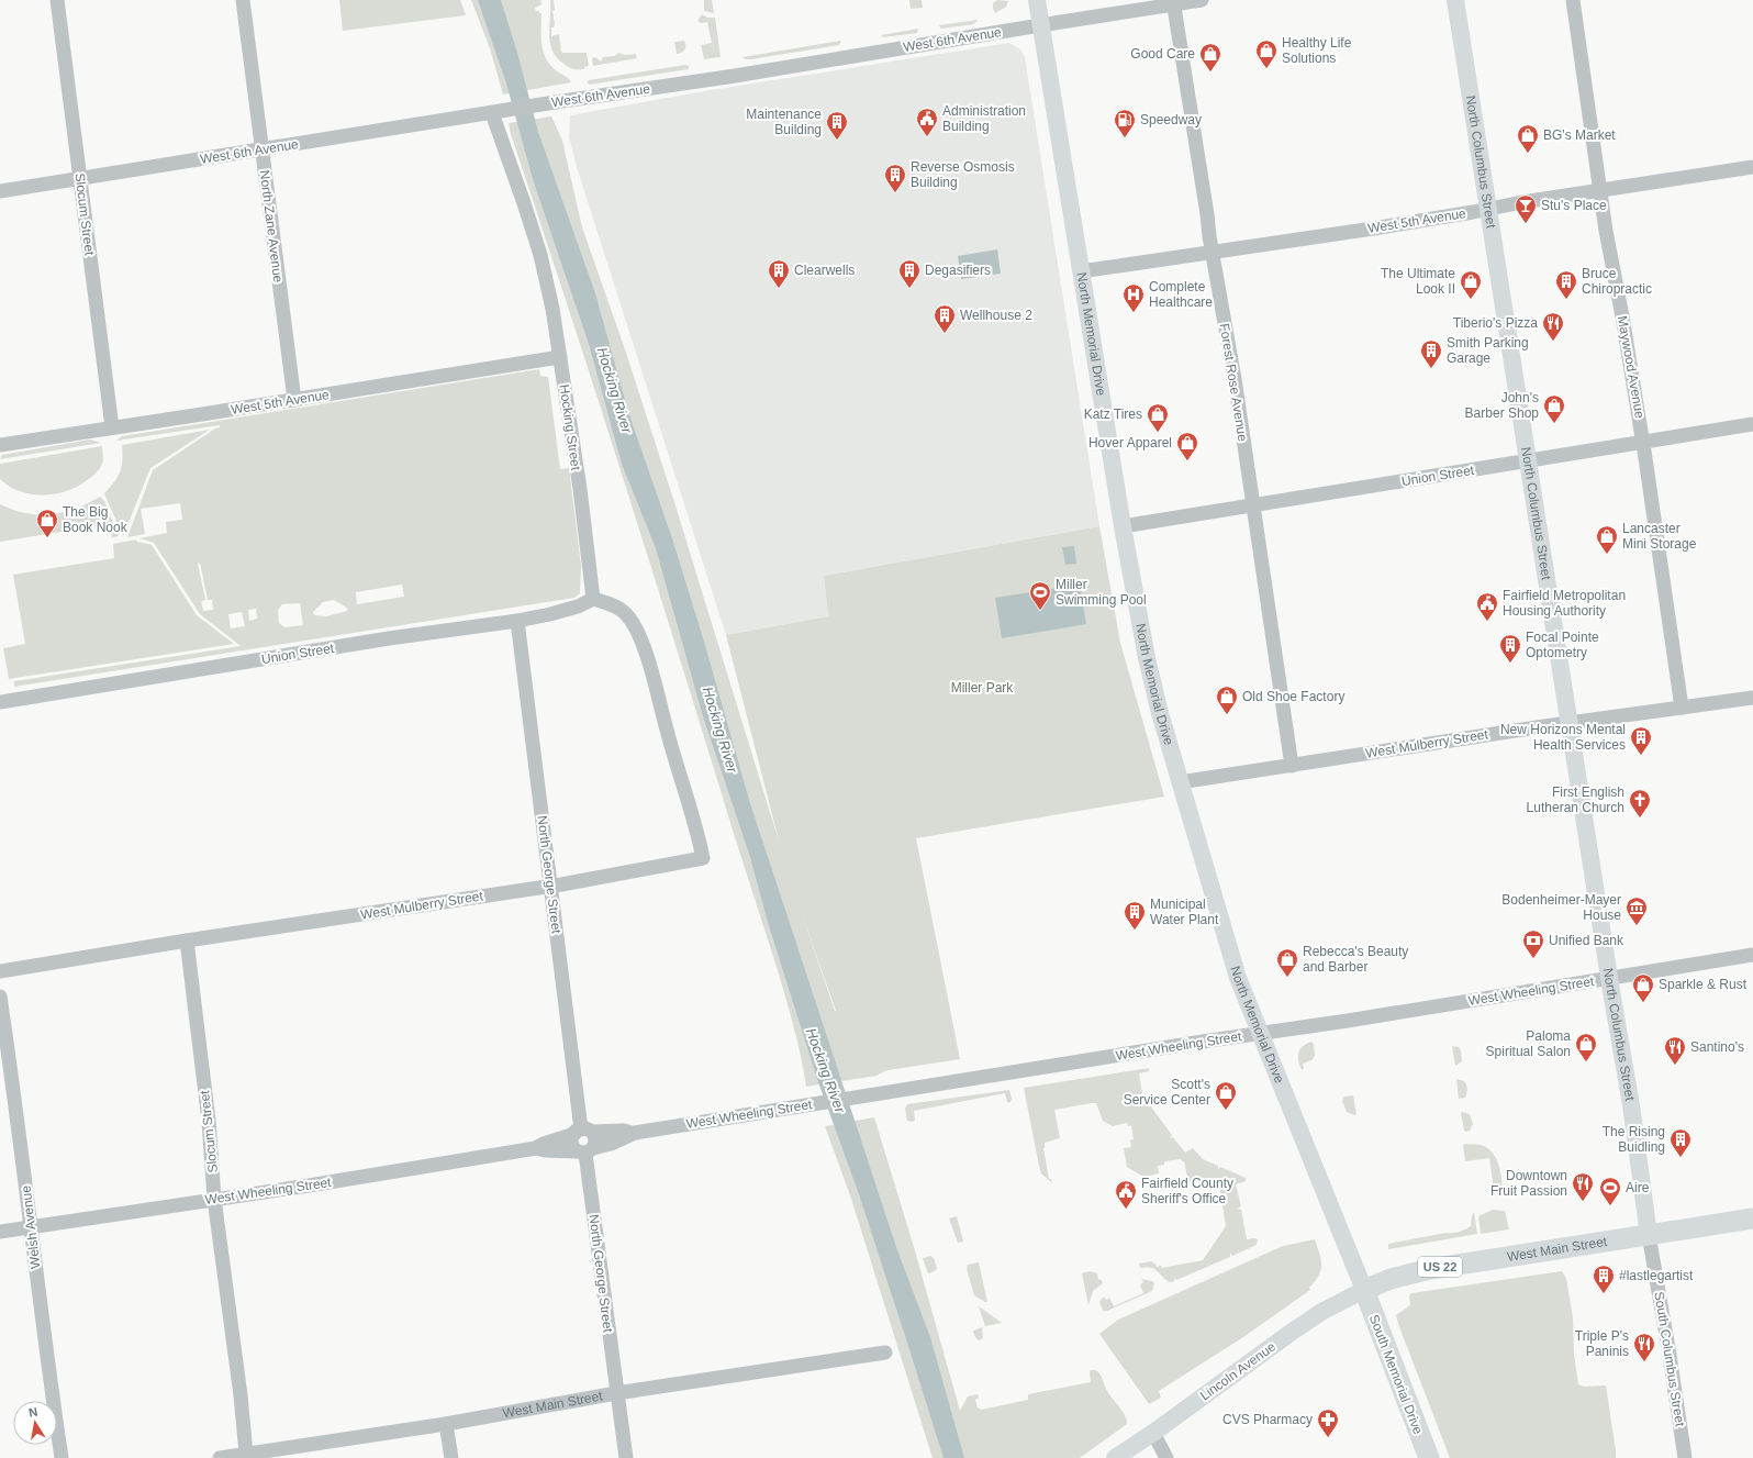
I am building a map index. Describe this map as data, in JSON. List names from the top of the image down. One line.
{"streets":{"highway":["West Main Street","US 22","South Memorial Drive"],"main road":["North Columbus Street","North Memorial Drive","Lincoln Avenue"],"street":["West 6th Avenue","Slocum Street","West 5th Avenue","North Zane Avenue","Maywood Avenue","Forest Rose Avenue","Hocking Street","Union Street","West Mulberry Street","North George Street","West Wheeling Street","Welsh Avenue","South Columbus Street"]},"crossings":[["West 6th Avenue","Slocum Street"],["West 6th Avenue","North Zane Avenue"],["West 6th Avenue","North Memorial Drive"],["West 6th Avenue","Forest Rose Avenue"],["West 6th Avenue","Hocking Street"],["North Columbus Street","West 5th Avenue"],["North Columbus Street","Union Street"],["North Columbus Street","West Mulberry Street"],["North Columbus Street","West Wheeling Street"],["North Columbus Street","West Main Street"],["North Columbus Street","South Columbus Street"],["Slocum Street","West 5th Avenue"],["Slocum Street","West Mulberry Street"],["Slocum Street","West Wheeling Street"],["Slocum Street","West Main Street"],["West 5th Avenue","North Zane Avenue"],["West 5th Avenue","North Memorial Drive"],["West 5th Avenue","Maywood Avenue"],["West 5th Avenue","Forest Rose Avenue"],["West 5th Avenue","Hocking Street"],["North Memorial Drive","Union Street"],["North Memorial Drive","West Mulberry Street"],["North Memorial Drive","West Wheeling Street"],["North Memorial Drive","West Main Street"],["North Memorial Drive","Lincoln Avenue"],["North Memorial Drive","South Memorial Drive"],["Maywood Avenue","Union Street"],["Maywood Avenue","West Mulberry Street"],["Forest Rose Avenue","Union Street"],["Forest Rose Avenue","West Mulberry Street"],["Hocking Street","Union Street"],["Hocking Street","West Mulberry Street"],["Union Street","West Mulberry Street"],["Union Street","North George Street"],["West Mulberry Street","North George Street"],["North George Street","West Wheeling Street"],["North George Street","West Main Street"],["West Wheeling Street","Welsh Avenue"],["West Main Street","South Columbus Street"],["West Main Street","Lincoln Avenue"],["West Main Street","South Memorial Drive"],["Lincoln Avenue","South Memorial Drive"]],"water":["Hocking River"],"parks":["Miller Park"],"places":{"shop":["Healthy Life Solutions","Good Care","BG's Market","The Ultimate Look II","John's Barber Shop","Katz Tires","Hover Apparel","The Big Book Nook","Lancaster Mini Storage","Old Shoe Factory","Rebecca's Beauty and Barber","Sparkle & Rust","Paloma Spiritual Salon","Scott's Service Center"],"public building":["Administration Building","Fairfield Metropolitan Housing Authority","Fairfield County Sheriff's Office"],"fuel station":["Speedway"],"building":["Maintenance Building","Reverse Osmosis Building","Clearwells","Degasifiers","Bruce Chiropractic","Wellhouse 2","Smith Parking Garage","Focal Pointe Optometry","New Horizons Mental Health Services","Municipal Water Plant","The Rising Buidling","#lastlegartist"],"bar":["Stu's Place"],"hospital":["Complete Healthcare"],"restaurant":["Tiberio's Pizza","Santino's","Downtown Fruit Passion","Triple P's Paninis"],"sports":["Miller Swimming Pool","Aire"],"church":["First English Lutheran Church"],"museum":["Bodenheimer-Mayer House"],"bank":["Unified Bank"],"pharmacy":["CVS Pharmacy"]},"north":"top"}
